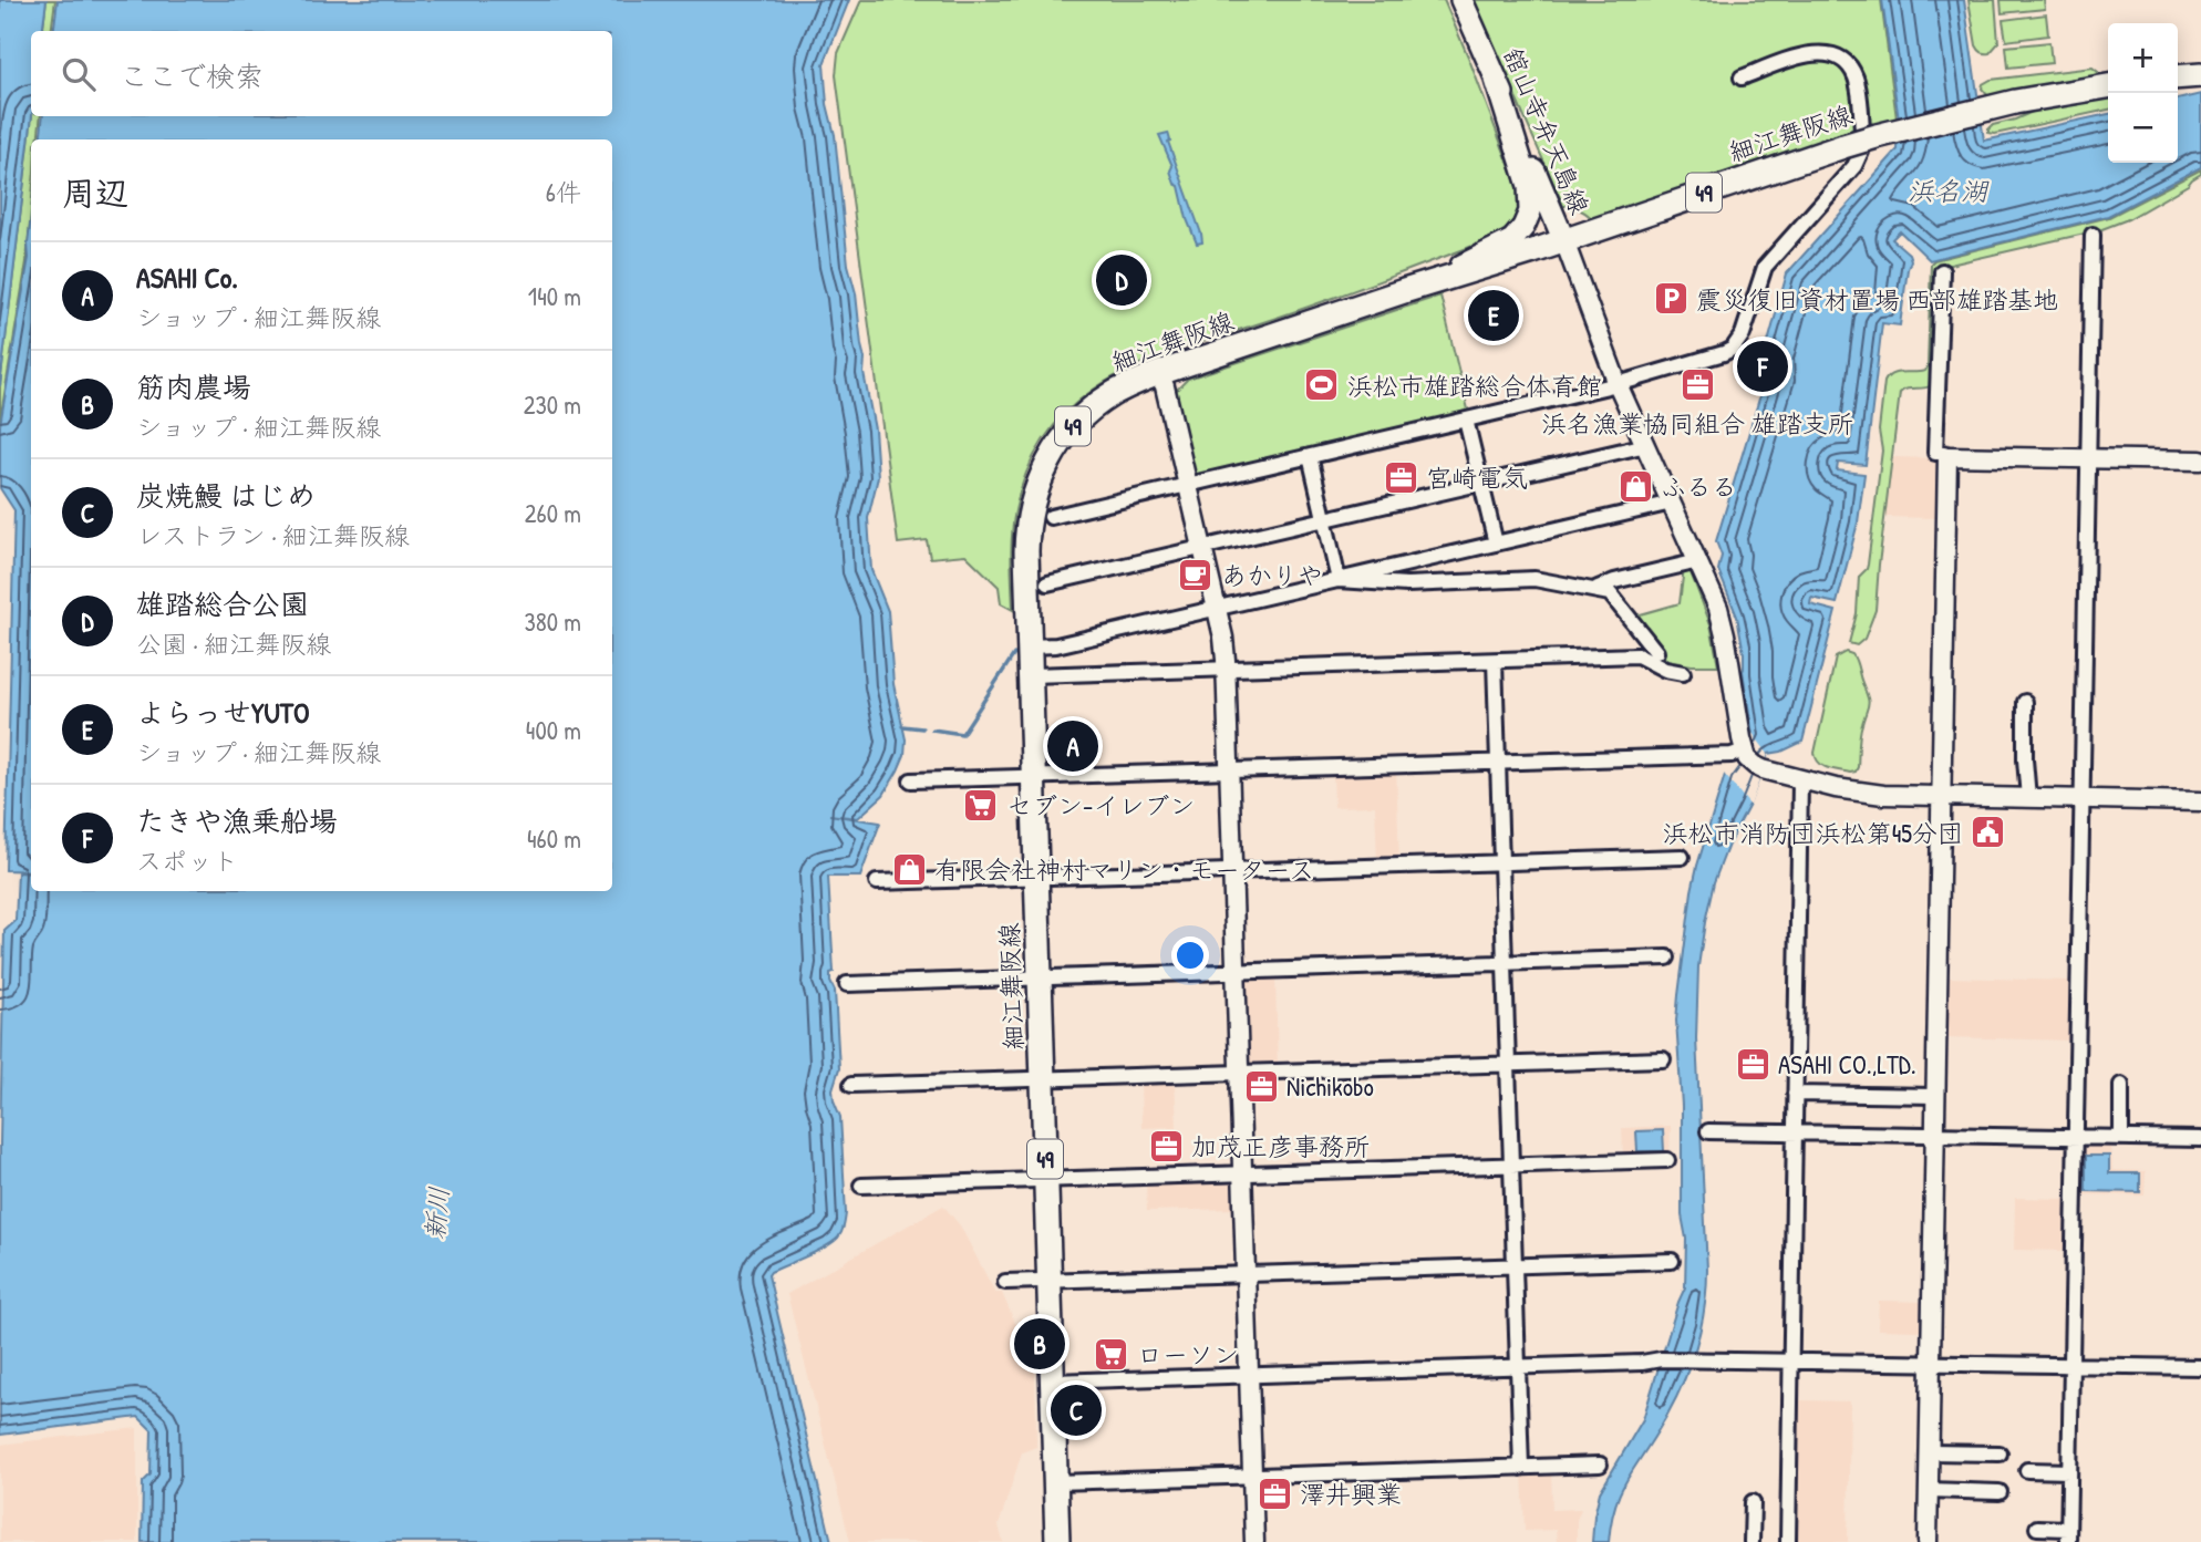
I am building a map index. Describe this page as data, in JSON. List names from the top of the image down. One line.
{"streets":{"main road":["舘山寺弁天島線","細江舞阪線","49"]},"crossings":[["舘山寺弁天島線","細江舞阪線"]],"water":["浜名湖","新川"],"places":{"parking":["震災復旧資材置場 西部雄踏基地"],"sports":["浜松市雄踏総合体育館"],"office":["浜名漁業協同組合 雄踏支所","宮崎電気","ASAHI CO.,LTD.","Nichikobo","加茂正彦事務所","澤井興業"],"shop":["ふるる","有限会社神村マリン・モータース"],"cafe":["あかりや"],"supermarket":["セブン-イレブン","ローソン"],"public building":["浜松市消防団浜松第45分団"]},"page":{"map_buttons":["+","−"],"search":"ここで検索","heading":["周辺","6件"],"list":[{"mark":"A","name":"ASAHI Co.","note":"ショップ · 細江舞阪線","value":"140 m"},{"mark":"B","name":"筋肉農場","note":"ショップ · 細江舞阪線","value":"230 m"},{"mark":"C","name":"炭焼鰻 はじめ","note":"レストラン · 細江舞阪線","value":"260 m"},{"mark":"D","name":"雄踏総合公園","note":"公園 · 細江舞阪線","value":"380 m"},{"mark":"E","name":"よらっせYUTO","note":"ショップ · 細江舞阪線","value":"400 m"},{"mark":"F","name":"たきや漁乗船場","note":"スポット","value":"460 m"}],"pins":["D","E","F","A","B","C"]}}
